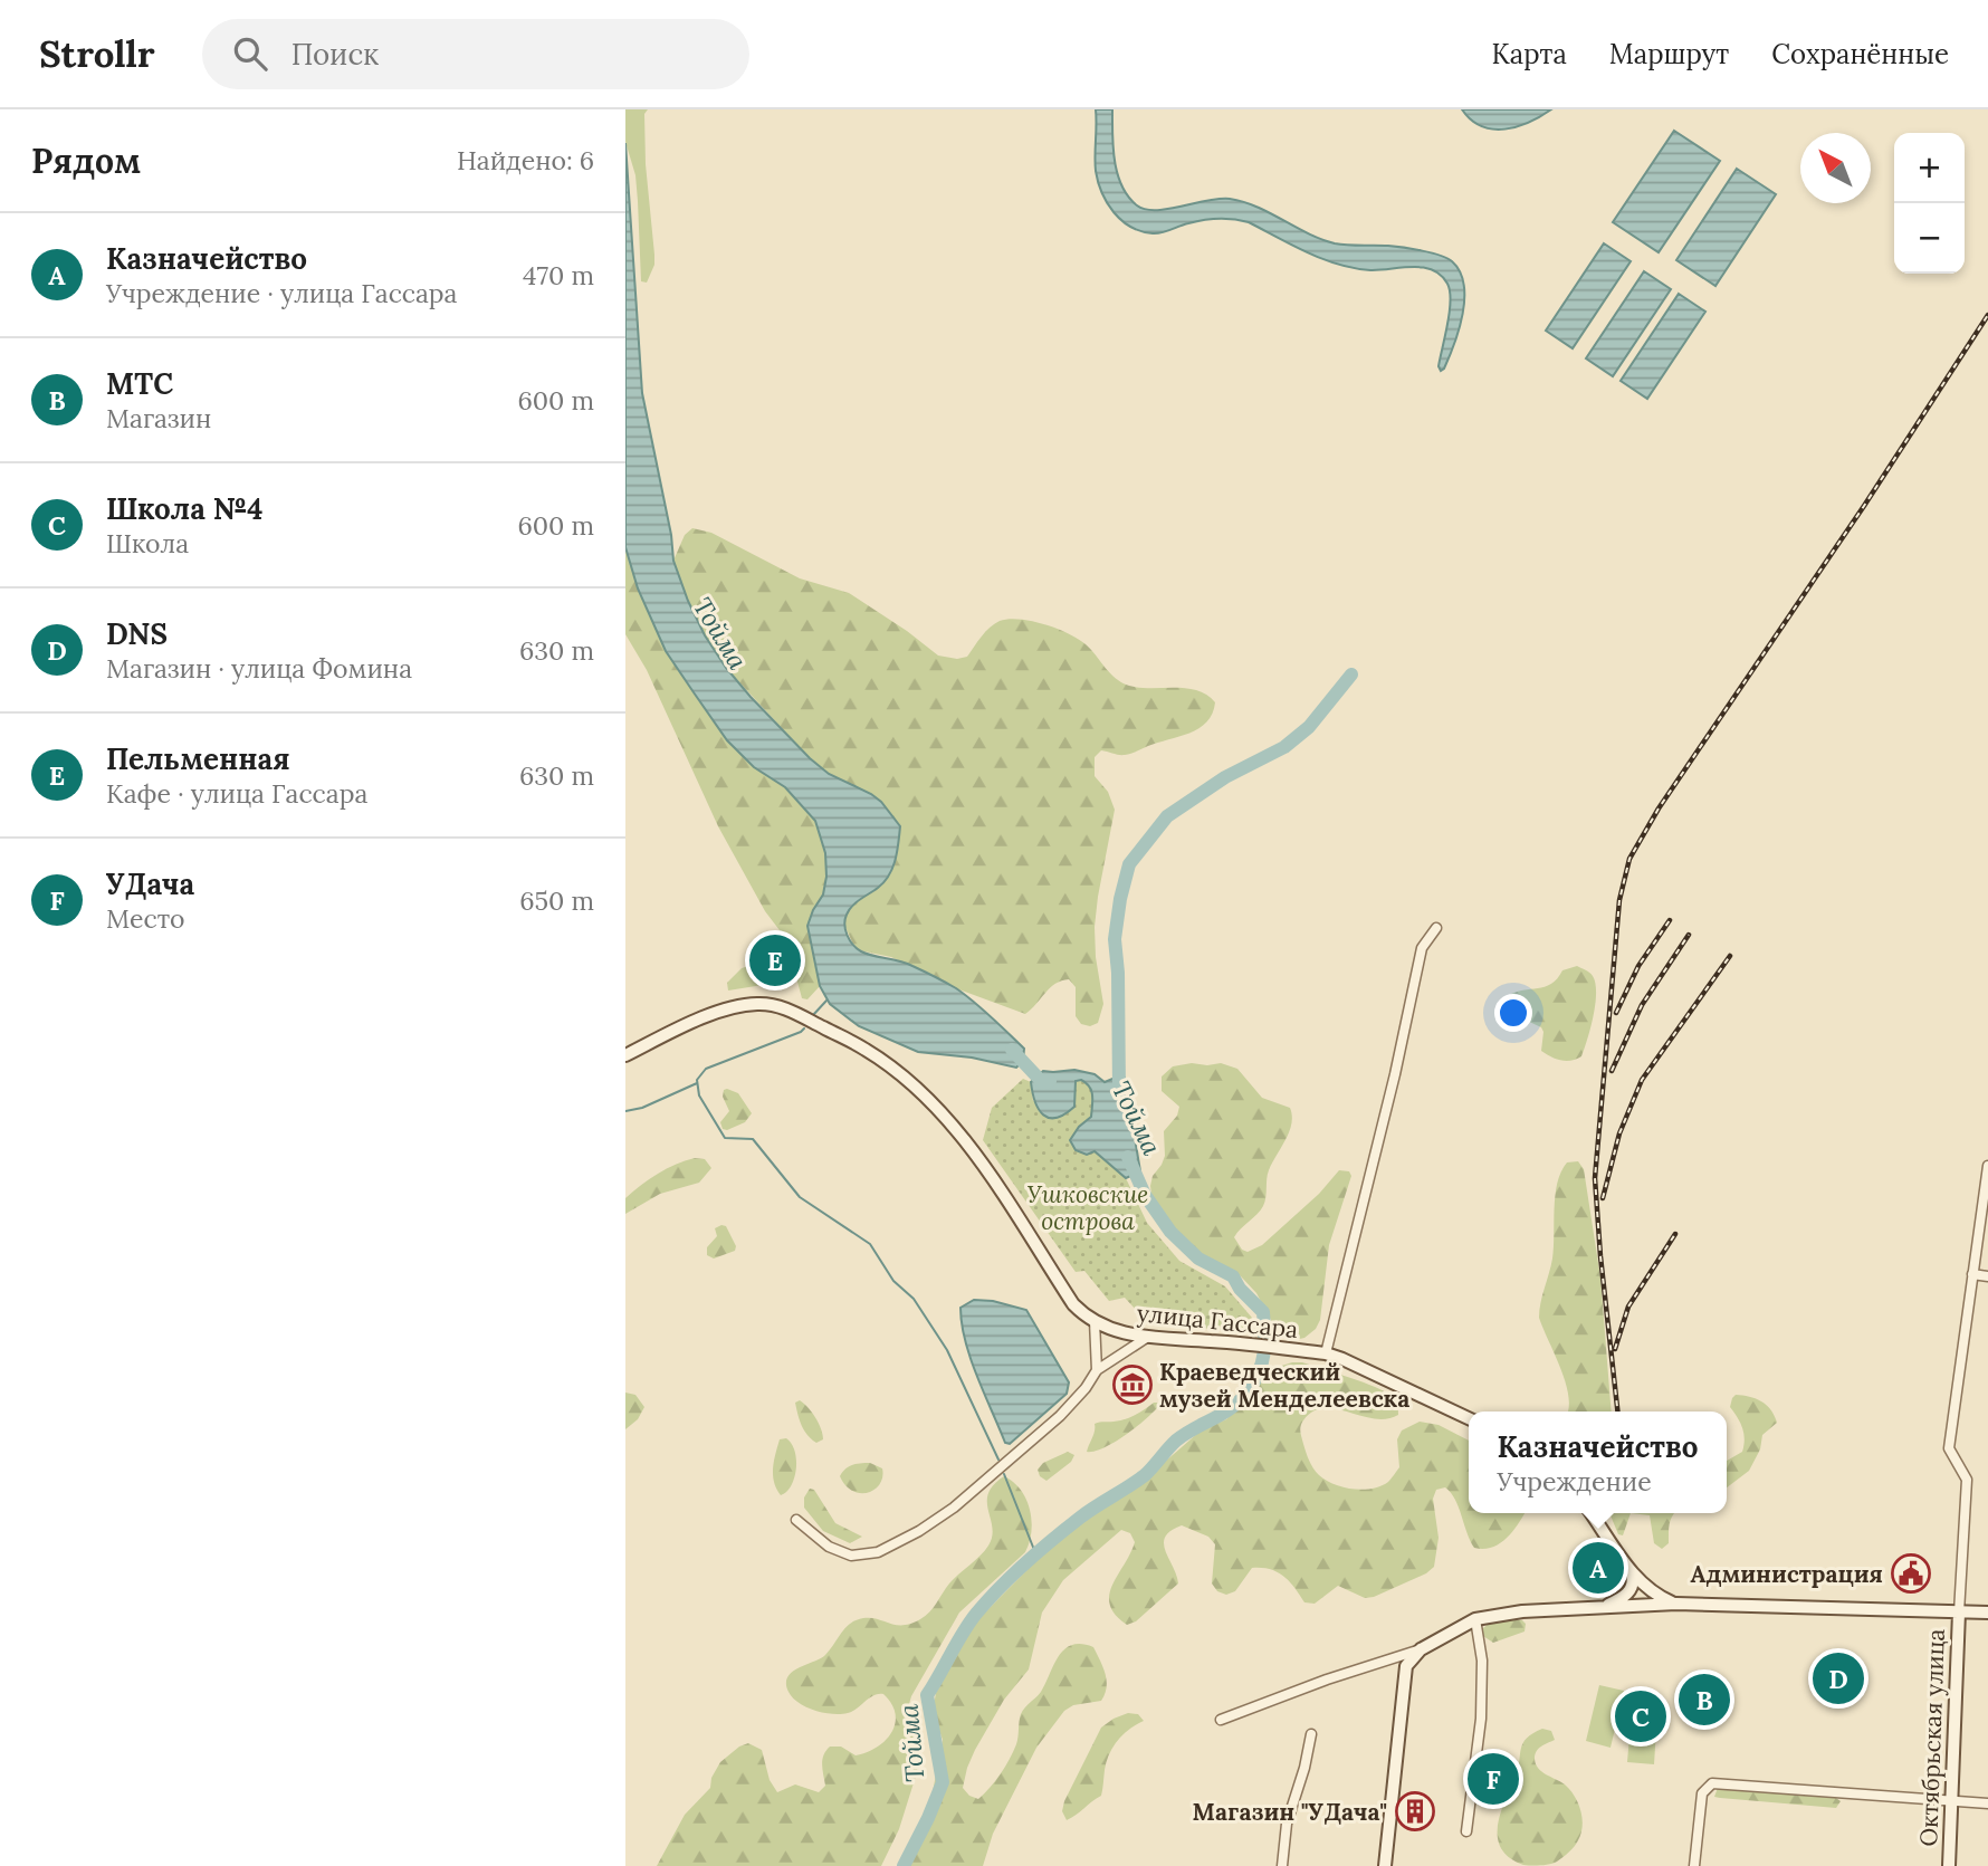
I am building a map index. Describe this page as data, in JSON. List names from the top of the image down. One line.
{"streets":{"main road":["улица Гассара","Октябрьская улица"]},"water":["Тойма"],"parks":["Ушковские острова"],"places":{"museum":["Краеведческий музей Менделеевска"],"public building":["Администрация"],"building":["Магазин \"УДача\""]},"north":"top left","page":{"header":"Strollr","search":"Поиск","nav":["Карта","Маршрут","Сохранённые"],"heading":["Рядом","Найдено: 6"],"map_buttons":["+","−"],"list":[{"mark":"A","name":"Казначейство","note":"Учреждение · улица Гассара","value":"470 m"},{"mark":"B","name":"МТС","note":"Магазин","value":"600 m"},{"mark":"C","name":"Школа №4","note":"Школа","value":"600 m"},{"mark":"D","name":"DNS","note":"Магазин · улица Фомина","value":"630 m"},{"mark":"E","name":"Пельменная","note":"Кафе · улица Гассара","value":"630 m"},{"mark":"F","name":"УДача","note":"Место","value":"650 m"}],"pins":["E","A","D","B","C","F"],"popup":["Казначейство","Учреждение"]}}
